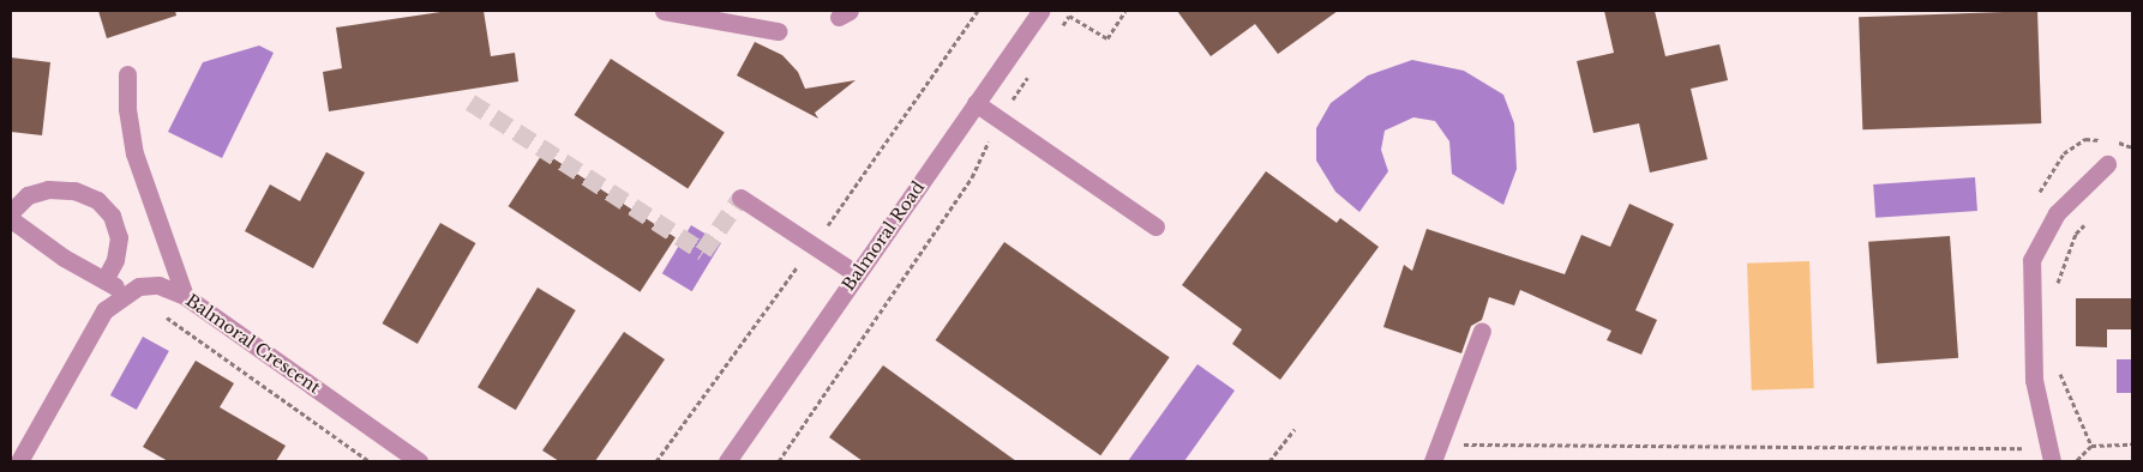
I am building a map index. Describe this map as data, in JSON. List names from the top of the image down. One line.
{"streets":{"street":["Balmoral Road","Balmoral Crescent"]}}
